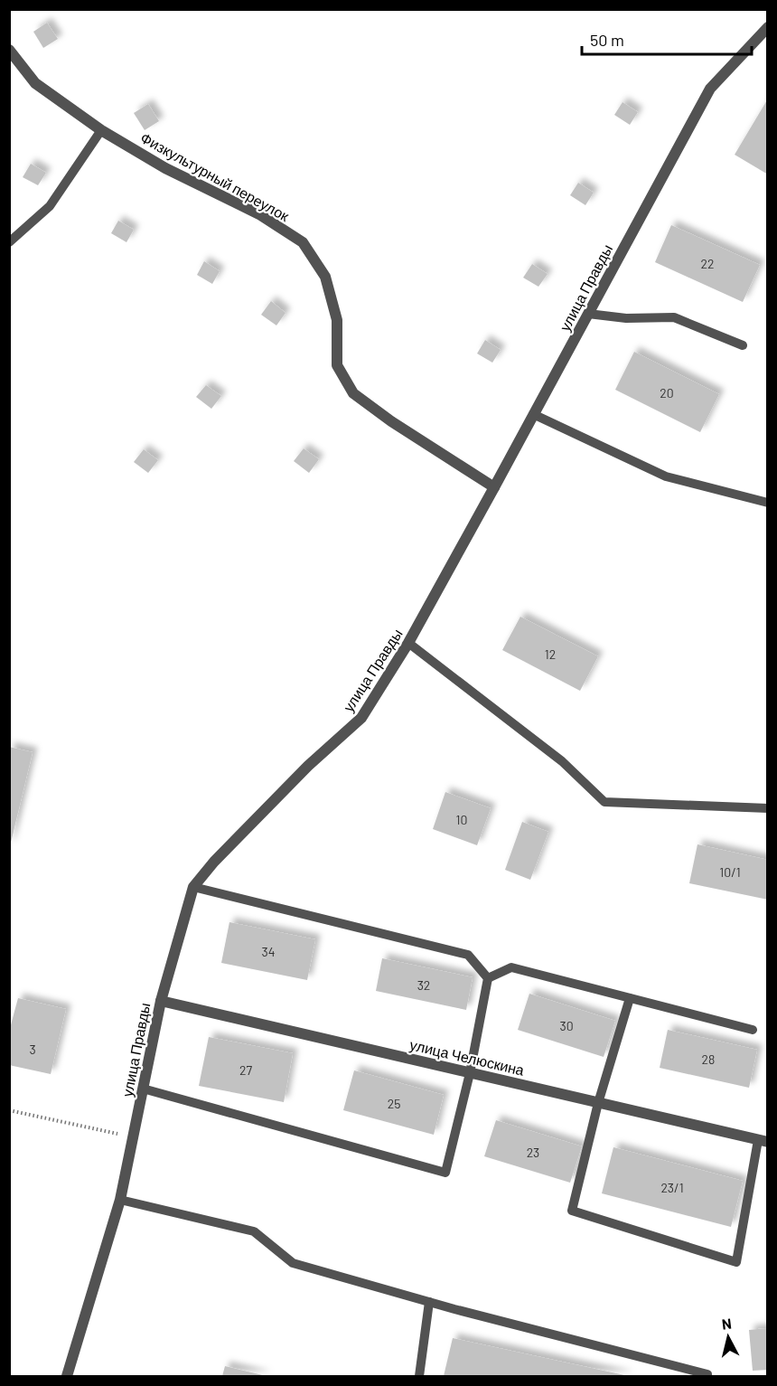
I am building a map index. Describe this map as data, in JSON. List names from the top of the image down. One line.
{"streets":{"street":["Физкультурный переулок","улица Правды","улица Челюскина"]},"crossings":[["Физкультурный переулок","улица Правды"],["улица Правды","улица Челюскина"]],"house_numbers":["22","20","12","10","10/1","34","32","30","3","28","27","25","23","23/1"],"scale_bar":"50 m","north":"top"}
